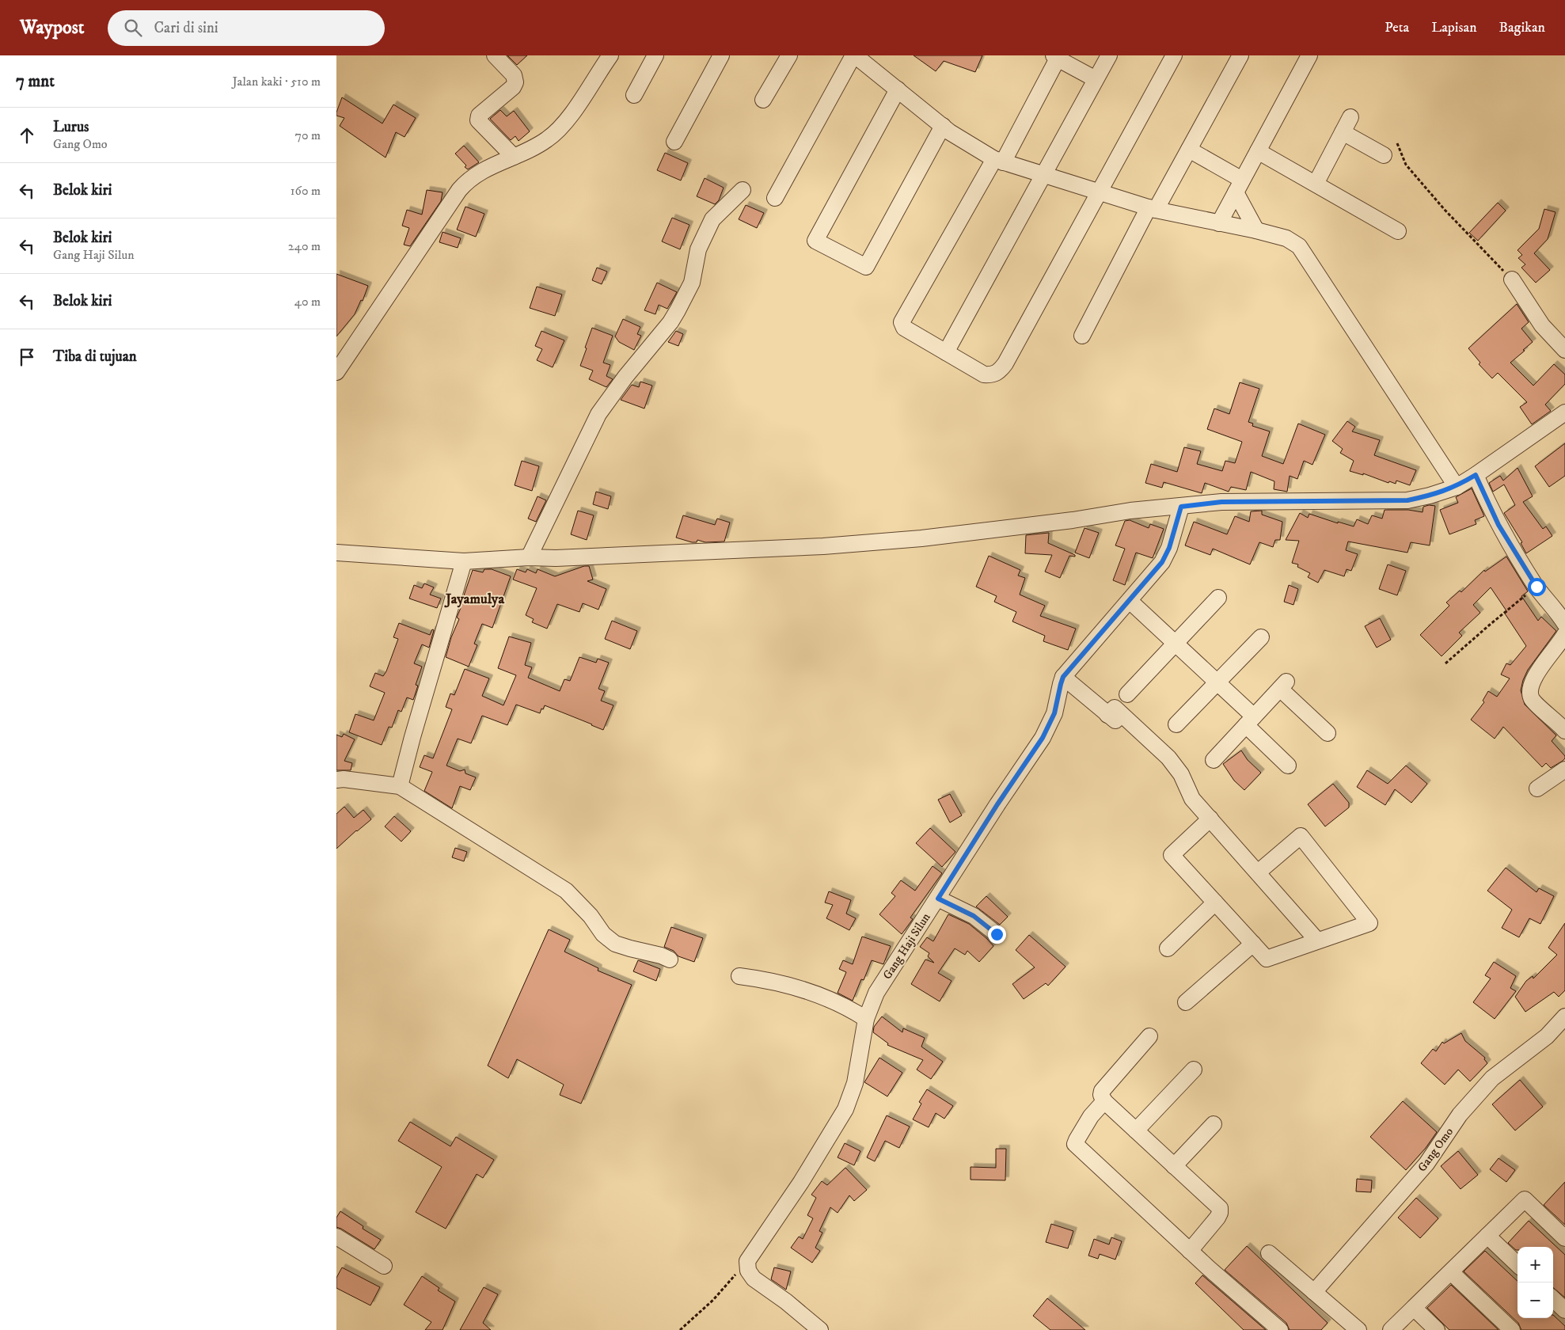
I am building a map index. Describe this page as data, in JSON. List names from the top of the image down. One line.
{"streets":{"street":["Gang Haji Silun","Gang Omo"]},"districts":["Jayamulya"],"page":{"header":"Waypost","search":"Cari di sini","nav":["Peta","Lapisan","Bagikan"],"heading":["7 mnt","Jalan kaki · 510 m"],"list":[["Lurus","Gang Omo","70 m"],["Belok kiri","160 m"],["Belok kiri","Gang Haji Silun","240 m"],["Belok kiri","40 m"],"Tiba di tujuan"],"map_buttons":["+","−"]}}
